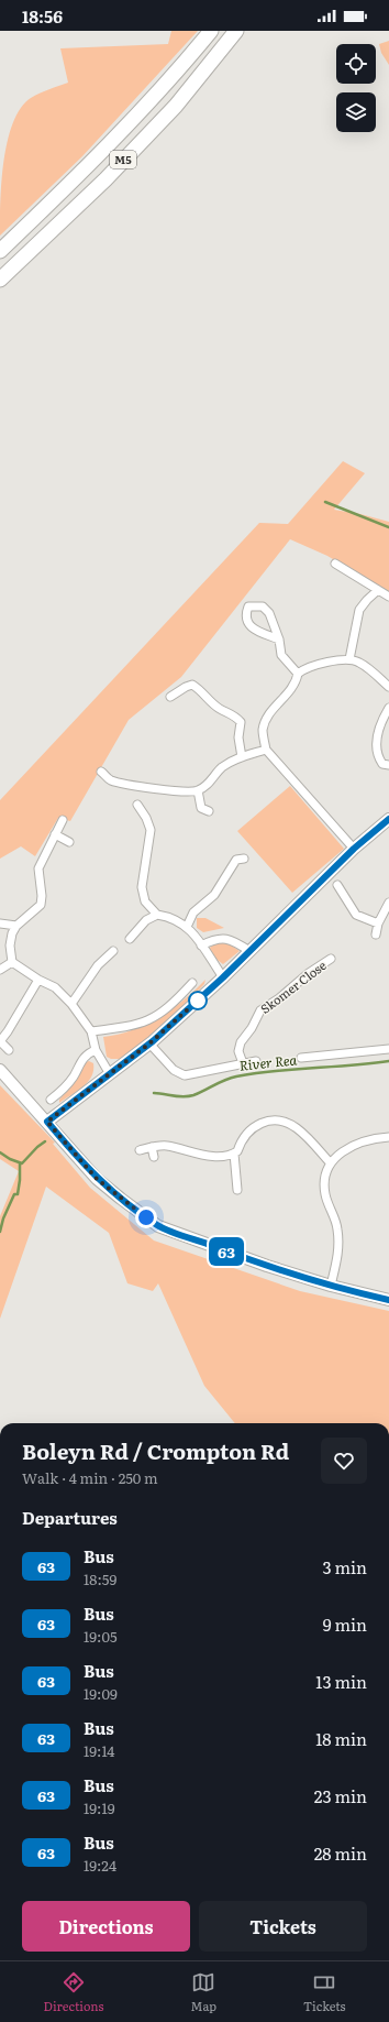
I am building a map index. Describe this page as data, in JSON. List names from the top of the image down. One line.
{"streets":{"highway":["M5"],"street":["Skomer Close"]},"water":["River Rea"],"lines":["bus line 63"],"page":{"status":"18:56","on_map":"63","heading":[["Boleyn Rd / Crompton Rd","Walk · 4 min · 250 m"],"Departures"],"list":[{"mark":"63","name":"Bus","note":"18:59","value":"3 min"},{"mark":"63","name":"Bus","note":"19:05","value":"9 min"},{"mark":"63","name":"Bus","note":"19:09","value":"13 min"},{"mark":"63","name":"Bus","note":"19:14","value":"18 min"},{"mark":"63","name":"Bus","note":"19:19","value":"23 min"},{"mark":"63","name":"Bus","note":"19:24","value":"28 min"}],"buttons":["Directions","Tickets"],"tabs":["Directions","Map","Tickets"]}}
